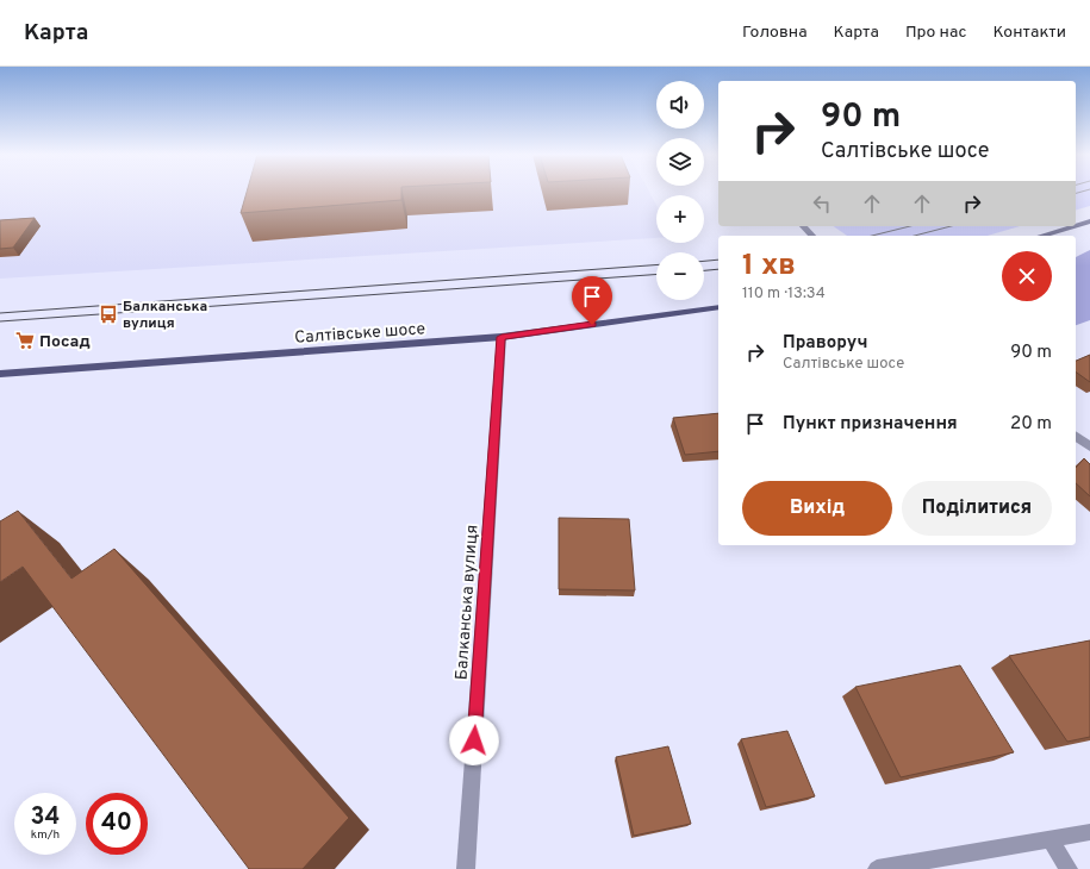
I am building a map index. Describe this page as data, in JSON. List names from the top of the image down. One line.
{"streets":{"main road":["Салтівське шосе"],"street":["Балканська вулиця"]},"crossings":[["Салтівське шосе","Балканська вулиця"]],"places":{"bus stop":["Балканська вулиця"],"supermarket":["Посад"]},"page":{"header":"Карта","nav":["Головна","Карта","Про нас","Контакти"],"map_buttons":["+","−"],"turn":["90 m","Салтівське шосе"],"heading":["1 хв","110 m · 13:34"],"list":[{"name":"Праворуч","note":"Салтівське шосе","value":"90 m"},{"name":"Пункт призначення","value":"20 m"}],"buttons":["Вихід","Поділитися"],"speed":"34 km/h","limit":"40"}}
